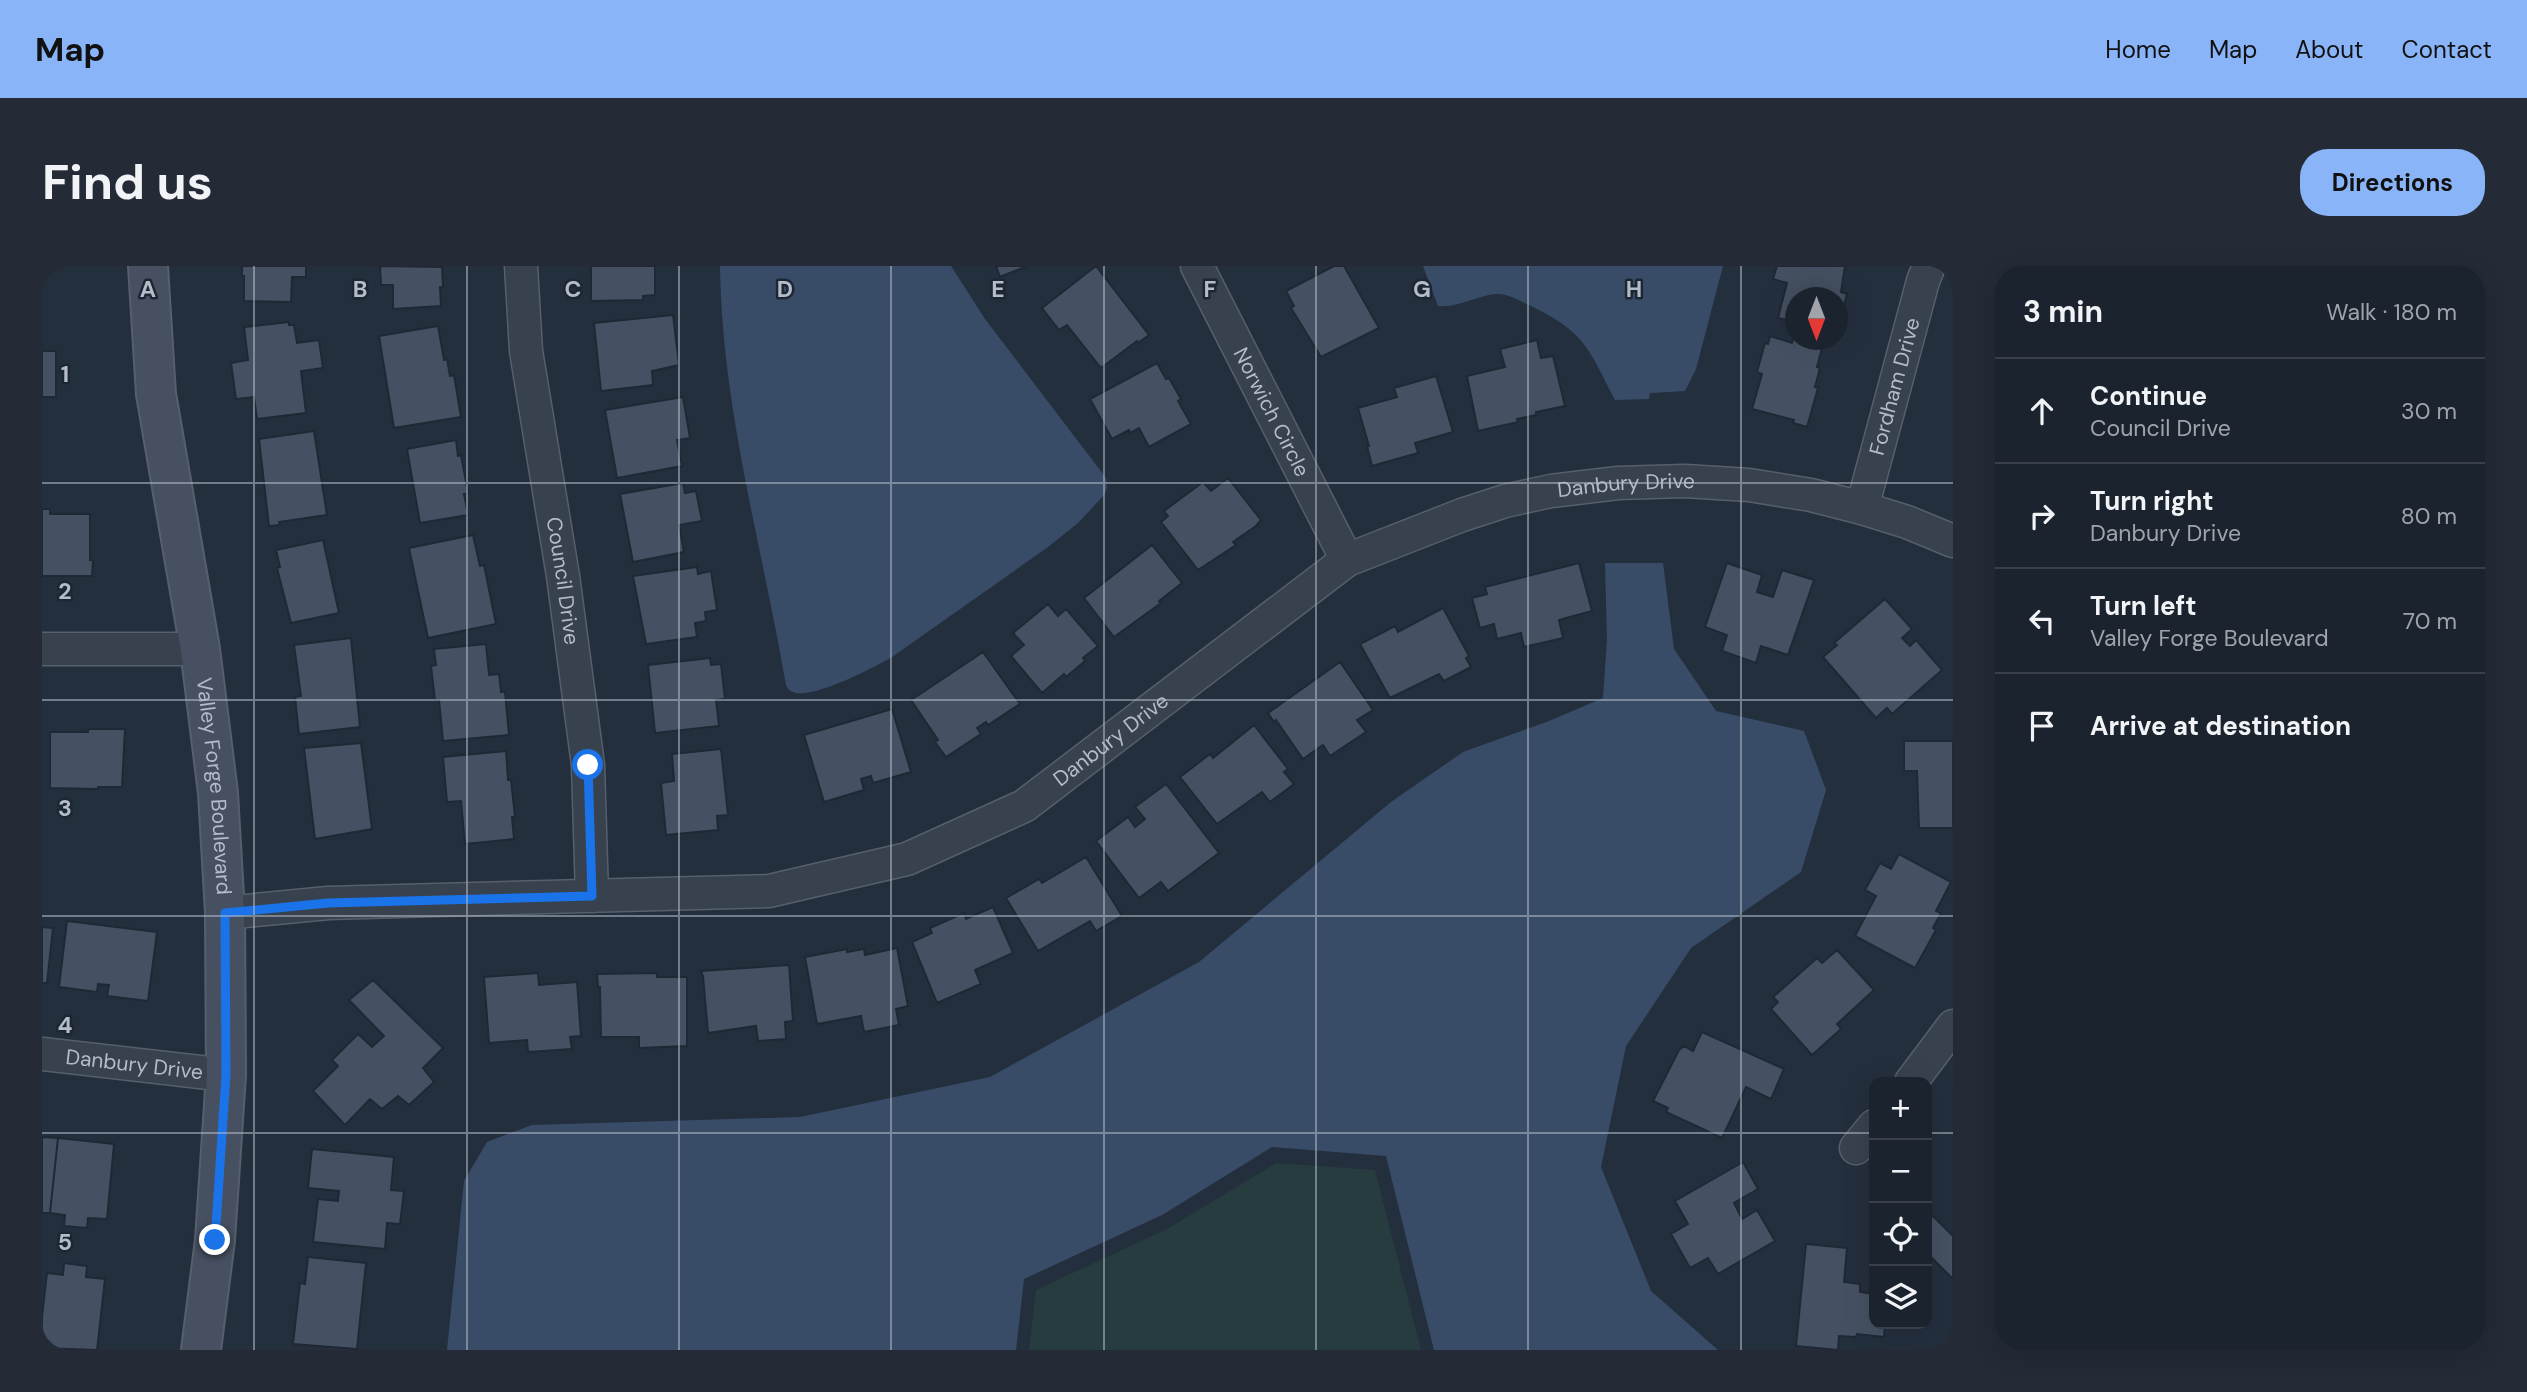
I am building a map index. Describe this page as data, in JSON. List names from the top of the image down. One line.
{"streets":{"street":["Fordham Drive","Norwich Circle","Danbury Drive","Council Drive","Valley Forge Boulevard"]},"crossings":[["Fordham Drive","Danbury Drive"],["Norwich Circle","Danbury Drive"],["Danbury Drive","Council Drive"],["Danbury Drive","Valley Forge Boulevard"]],"north":"bottom","page":{"header":"Map","nav":["Home","Map","About","Contact"],"buttons":"Directions","title":"Find us","heading":["3 min","Walk · 180 m"],"list":[["Continue","Council Drive","30 m"],["Turn right","Danbury Drive","80 m"],["Turn left","Valley Forge Boulevard","70 m"],"Arrive at destination"],"map_buttons":["+","−"]},"grid":{"columns":["A","B","C","D","E","F","G","H"],"rows":["1","2","3","4","5"]}}
